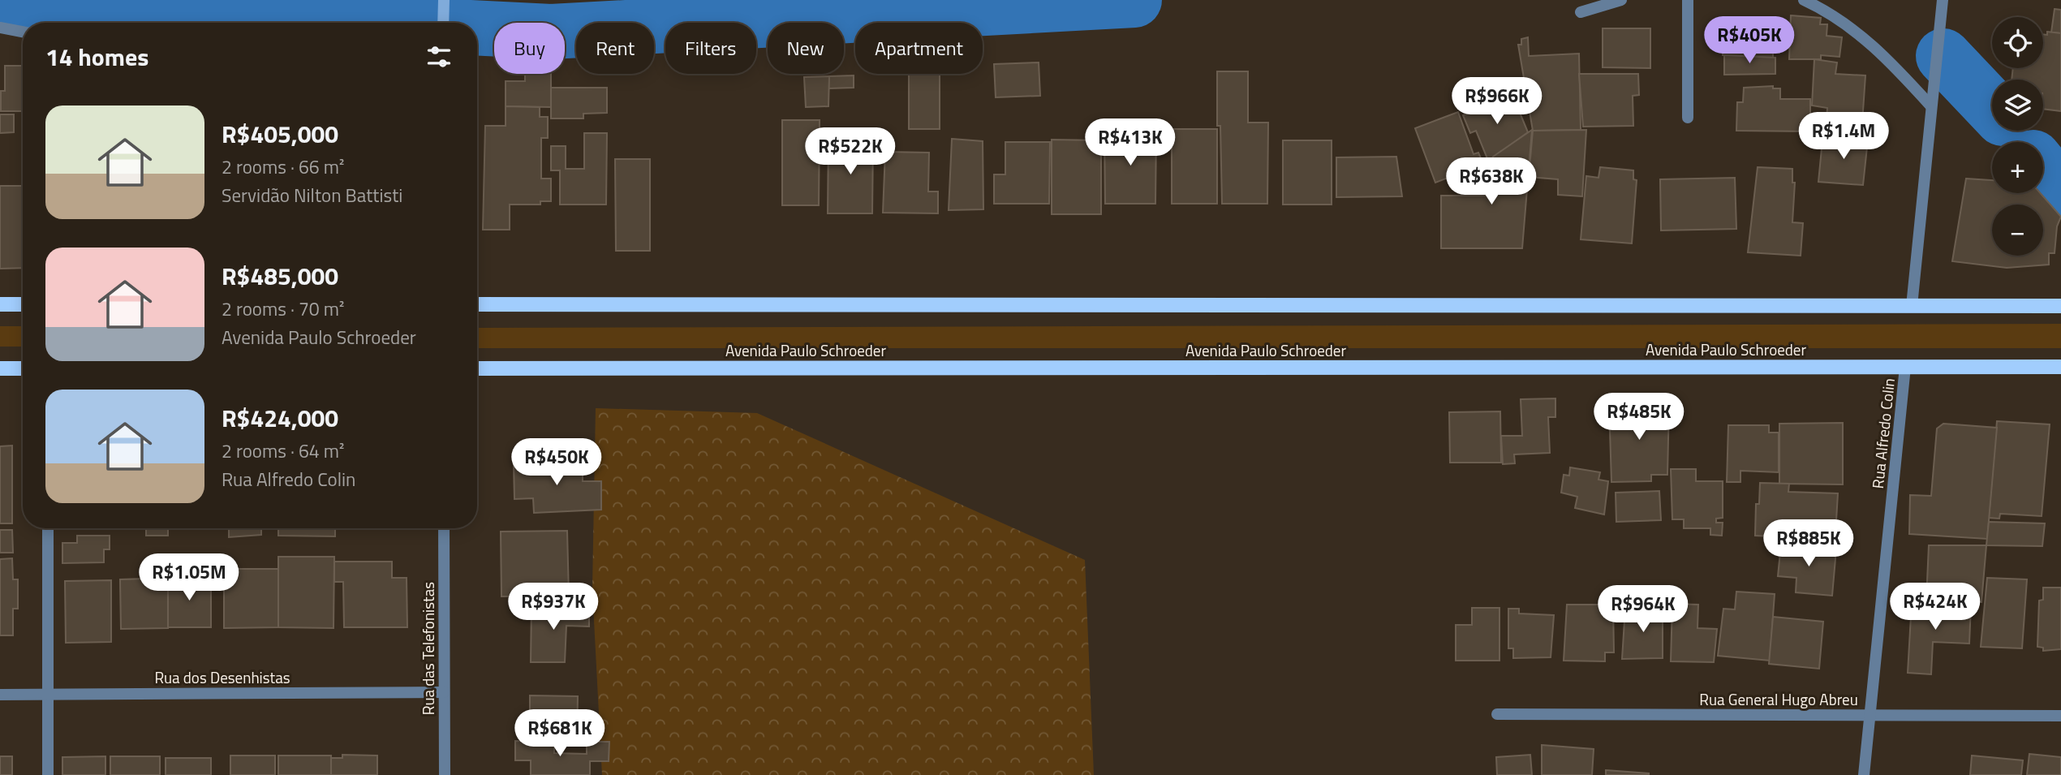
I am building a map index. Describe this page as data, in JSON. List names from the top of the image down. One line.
{"streets":{"main road":["Avenida Paulo Schroeder"],"street":["Rua Alfredo Colin","Rua das Telefonistas","Rua dos Desenhistas","Rua General Hugo Abreu"]},"crossings":[["Avenida Paulo Schroeder","Rua Alfredo Colin"],["Rua Alfredo Colin","Rua General Hugo Abreu"],["Rua das Telefonistas","Rua dos Desenhistas"]],"page":{"price":["R$405K","R$966K","R$1.4M","R$413K","R$522K","R$638K","R$485K","R$450K","R$885K","R$1.05M","R$937K","R$424K","R$964K","R$681K"],"map_buttons":["+","−"],"chip":["Buy","Rent","Filters","New","Apartment"],"heading":"14 homes","list":[{"name":"R$405,000","note":"2 rooms · 66 m² · Servidão Nilton Battisti"},{"name":"R$485,000","note":"2 rooms · 70 m² · Avenida Paulo Schroeder"},{"name":"R$424,000","note":"2 rooms · 64 m² · Rua Alfredo Colin"}]}}
